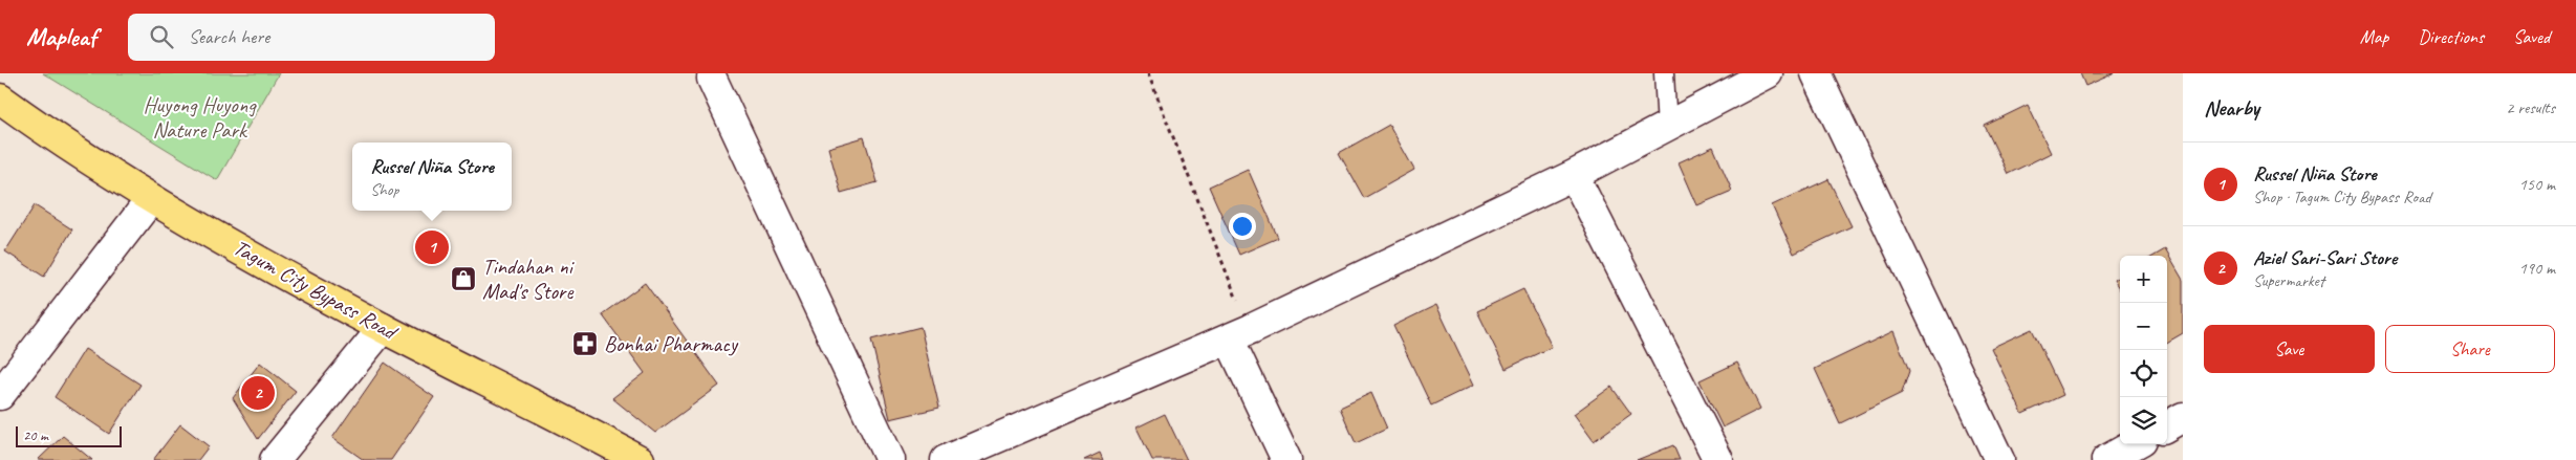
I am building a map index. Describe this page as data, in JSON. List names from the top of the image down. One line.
{"streets":{"main road":["Tagum City Bypass Road"]},"parks":["Huyong Huyong Nature Park"],"places":{"shop":["Tindahan ni Mad's Store"],"pharmacy":["Bonhai Pharmacy"]},"scale_bar":"20 m","page":{"header":"Mapleaf","search":"Search here","nav":["Map","Directions","Saved"],"heading":["Nearby","2 results"],"list":[{"mark":"1","name":"Russel Niña Store","note":"Shop · Tagum City Bypass Road","value":"150 m"},{"mark":"2","name":"Aziel Sari-Sari Store","note":"Supermarket","value":"190 m"}],"popup":["Russel Niña Store","Shop"],"pins":["1","2"],"map_buttons":["+","−"],"buttons":["Save","Share"],"scale":"20 m"}}
